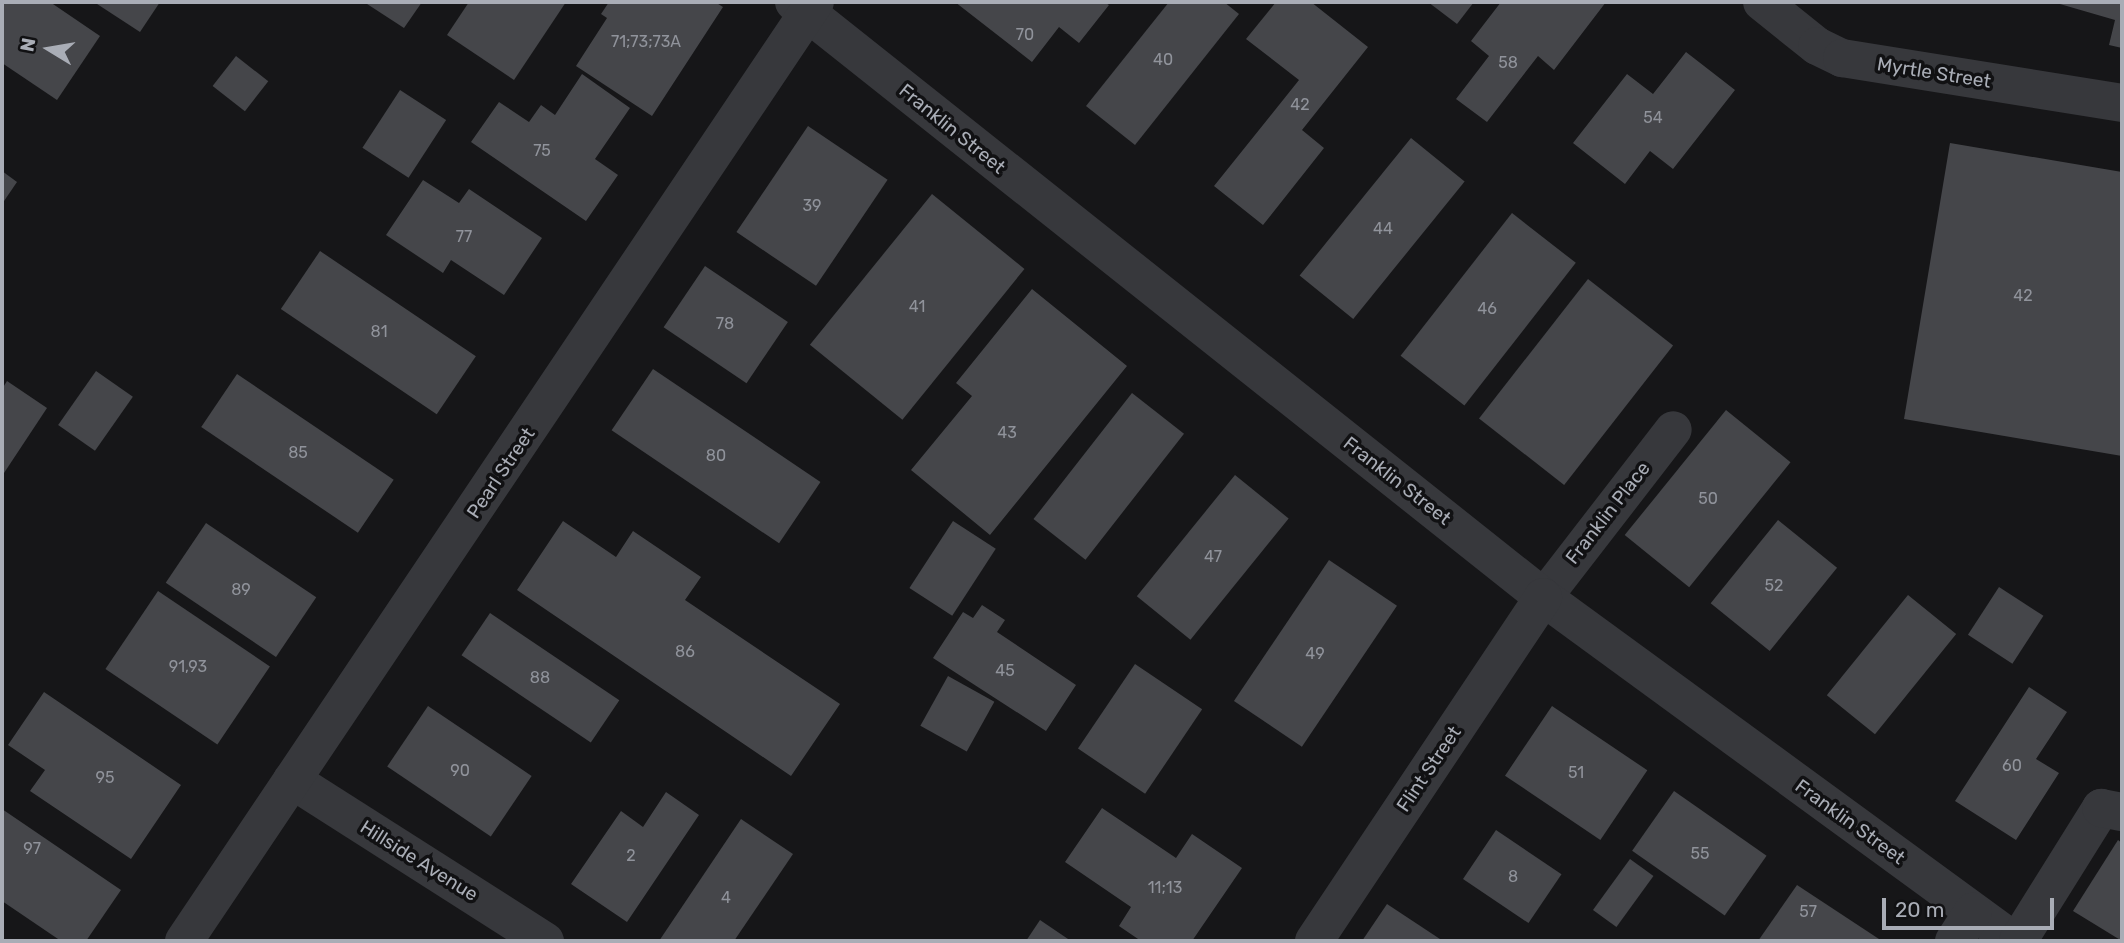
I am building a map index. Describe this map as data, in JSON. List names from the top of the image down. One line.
{"streets":{"street":["Myrtle Street","Franklin Street","Pearl Street","Franklin Place","Flint Street","Hillside Avenue"]},"crossings":[["Franklin Street","Pearl Street"],["Franklin Street","Franklin Place"],["Franklin Street","Flint Street"],["Pearl Street","Hillside Avenue"],["Franklin Place","Flint Street"]],"house_numbers":["70","71;73;73A","40","58","42","54","75","39","44","77","42","41","46","78","81","43","85","80","50","47","52","89","86","49","91,93","45","88","60","90","51","95","97","55","2","8","11;13","4","57"],"scale_bar":"20 m","north":"left"}
